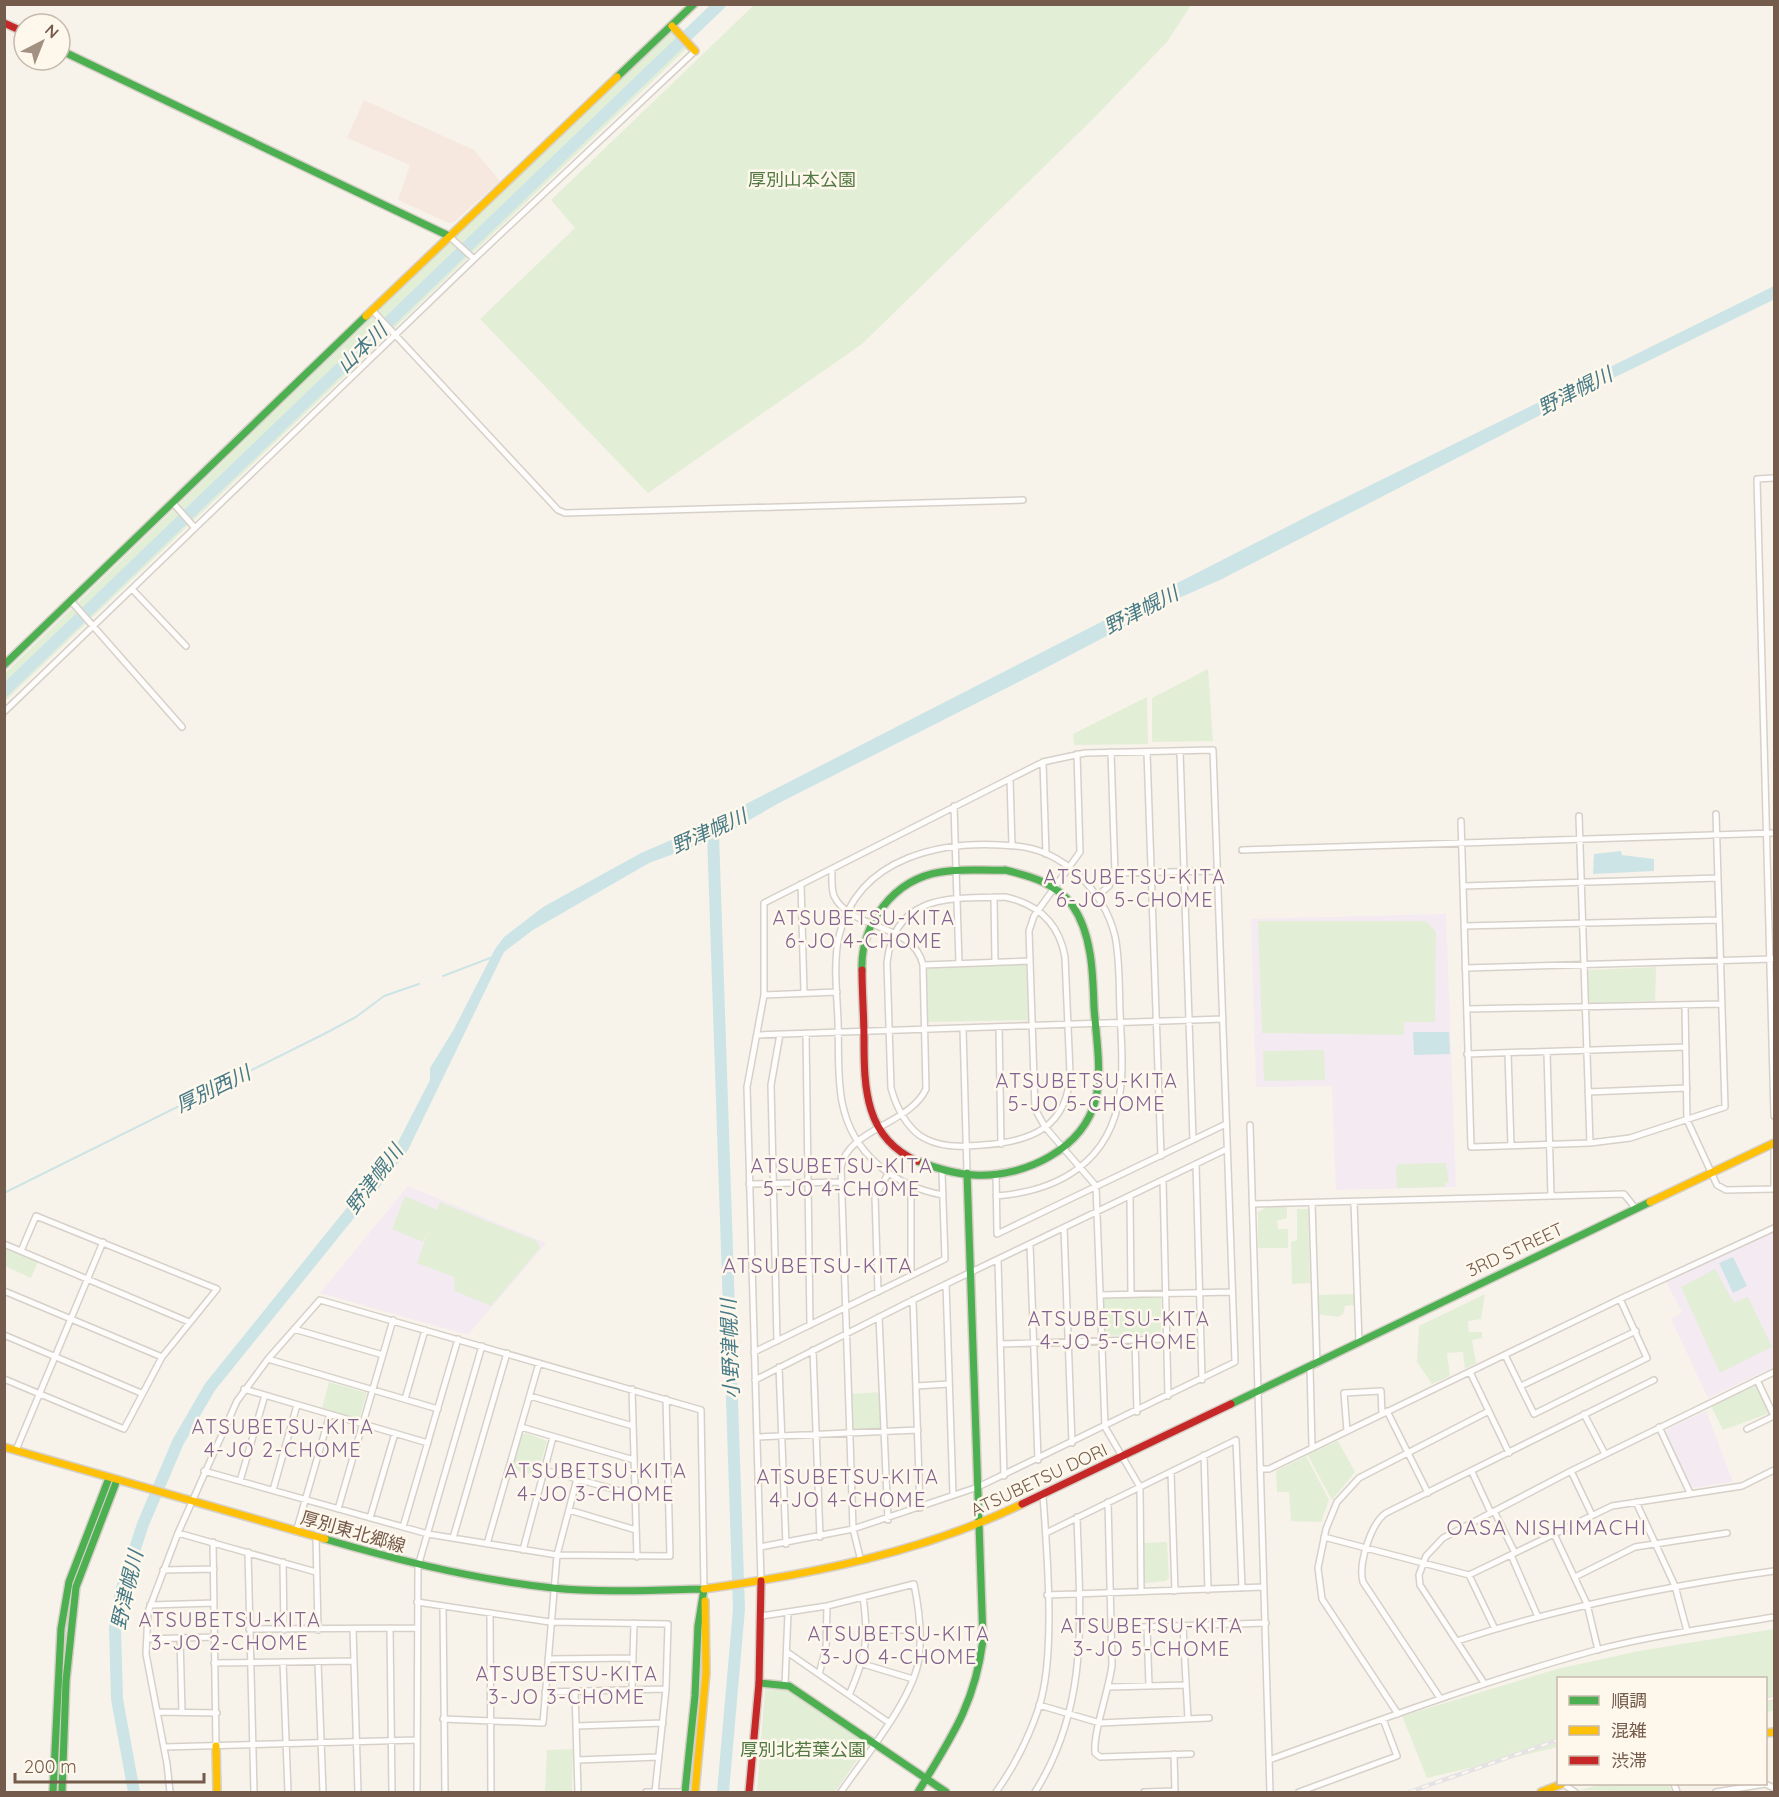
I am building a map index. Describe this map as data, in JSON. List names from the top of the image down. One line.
{"streets":{"main road":["3RD STREET","ATSUBETSU DORI","厚別東北郷線"]},"crossings":[["3RD STREET","ATSUBETSU DORI"],["ATSUBETSU DORI","厚別東北郷線"]],"districts":["ATSUBETSU-KITA 6-JO 5-CHOME","ATSUBETSU-KITA 6-JO 4-CHOME","ATSUBETSU-KITA 5-JO 5-CHOME","ATSUBETSU-KITA 5-JO 4-CHOME","ATSUBETSU-KITA","ATSUBETSU-KITA 4-JO 5-CHOME","ATSUBETSU-KITA 4-JO 2-CHOME","ATSUBETSU-KITA 4-JO 3-CHOME","ATSUBETSU-KITA 4-JO 4-CHOME","OASA NISHIMACHI","ATSUBETSU-KITA 3-JO 2-CHOME","ATSUBETSU-KITA 3-JO 5-CHOME","ATSUBETSU-KITA 3-JO 4-CHOME","ATSUBETSU-KITA 3-JO 3-CHOME"],"water":["山本川","野津幌川","厚別西川","小野津幌川"],"parks":["厚別山本公園","厚別北若葉公園"],"legend":["順調","混雑","渋滞"],"scale_bar":"200 m","north":"top right"}
